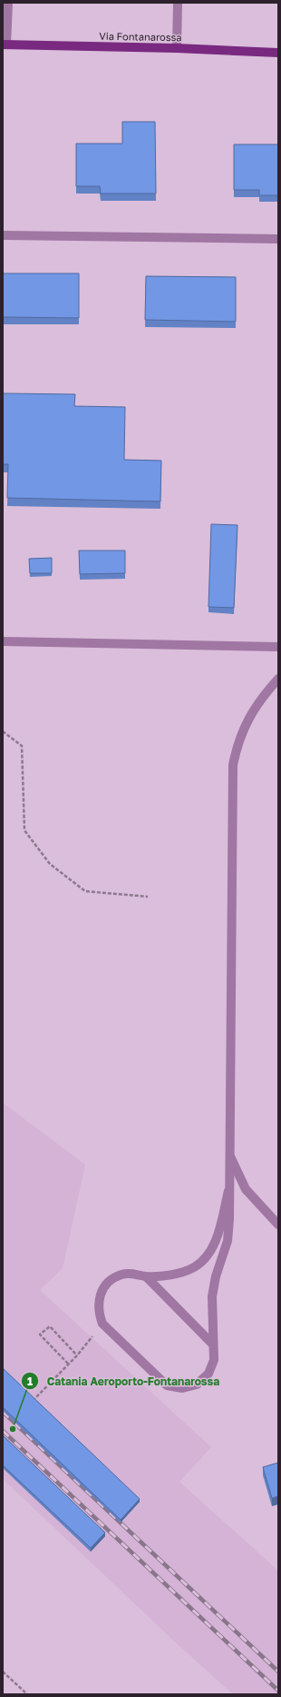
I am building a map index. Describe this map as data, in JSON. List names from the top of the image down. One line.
{"streets":{"main road":["Via Fontanarossa"]},"places":["Catania Aeroporto-Fontanarossa"]}
